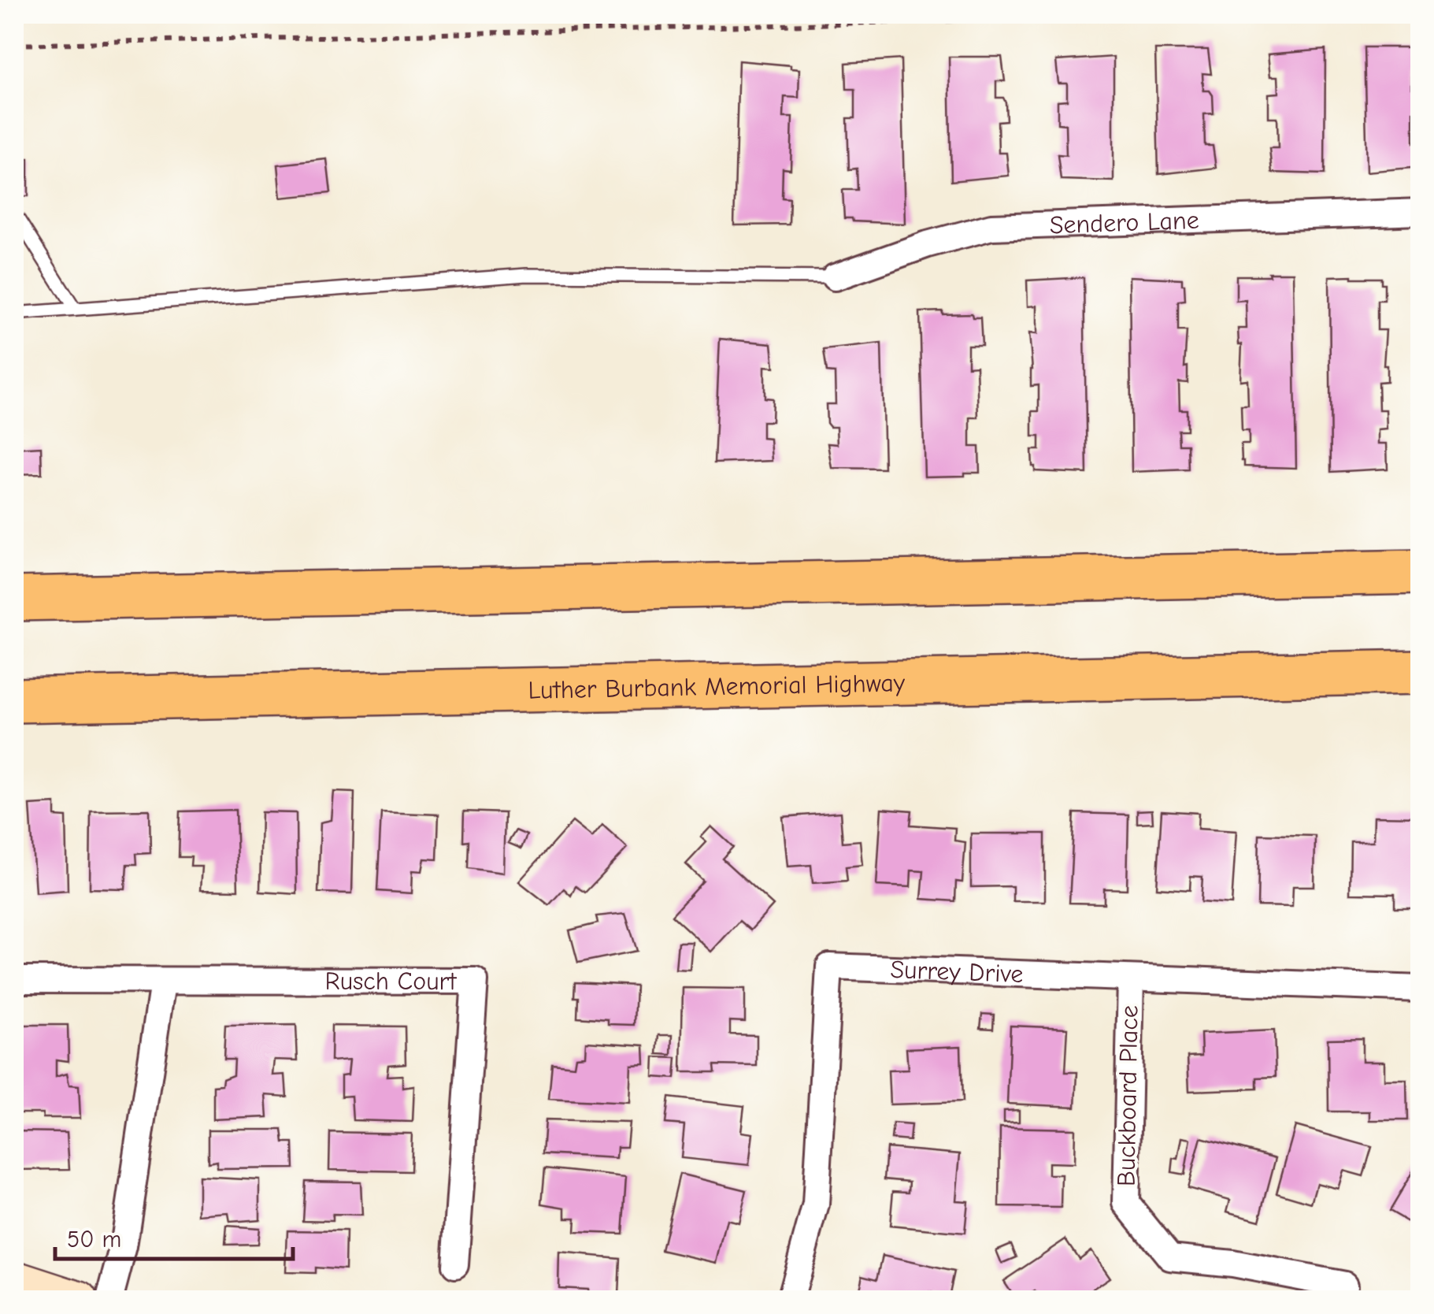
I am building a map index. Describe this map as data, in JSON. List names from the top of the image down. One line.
{"streets":{"highway":["Luther Burbank Memorial Highway"],"street":["Sendero Lane","Surrey Drive","Rusch Court","Buckboard Place"]},"crossings":[["Surrey Drive","Buckboard Place"]],"scale_bar":"50 m"}
